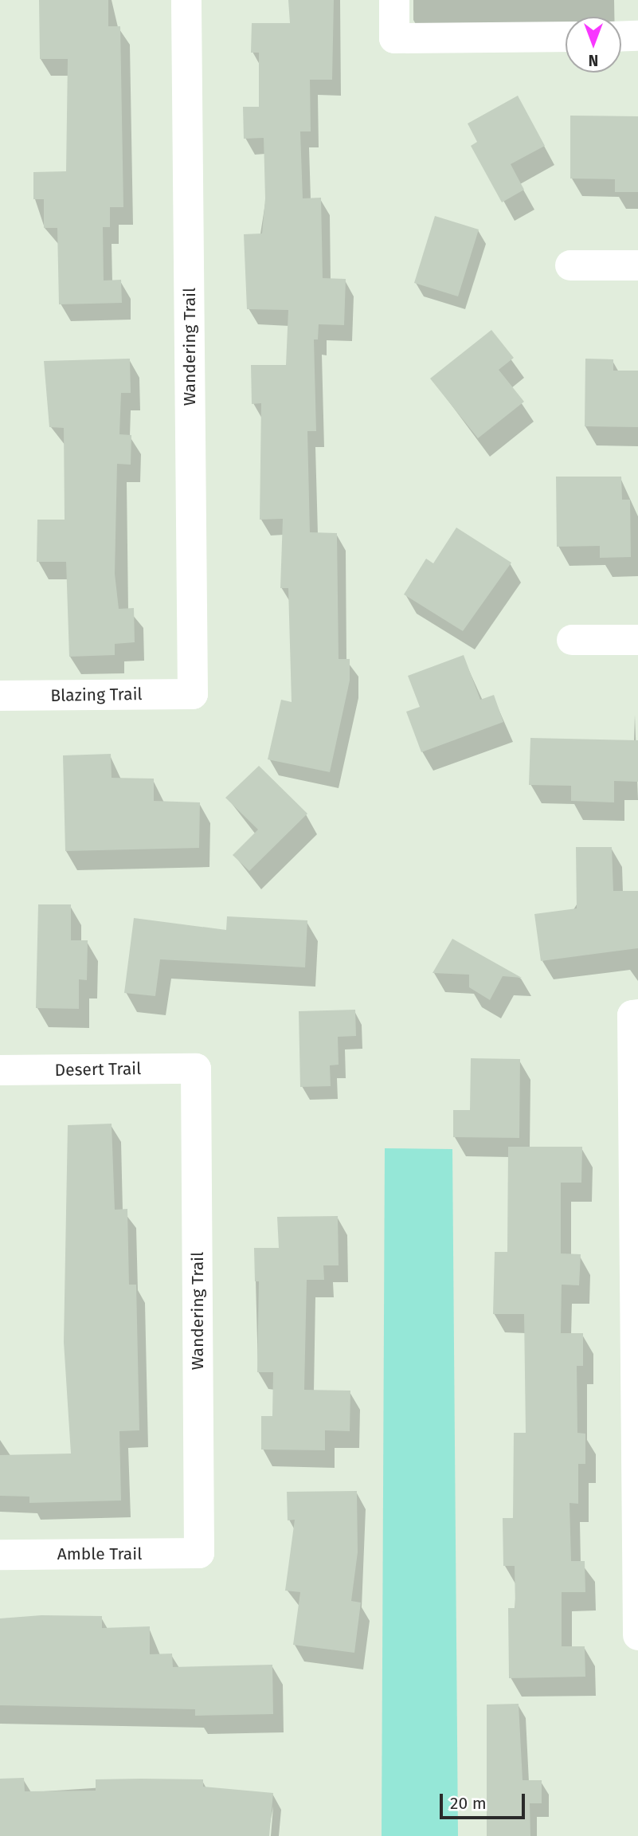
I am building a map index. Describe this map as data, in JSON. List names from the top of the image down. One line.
{"streets":{"street":["Wandering Trail","Blazing Trail","Desert Trail","Amble Trail"]},"crossings":[["Wandering Trail","Blazing Trail"],["Wandering Trail","Desert Trail"],["Wandering Trail","Amble Trail"]],"scale_bar":"20 m","north":"bottom"}
